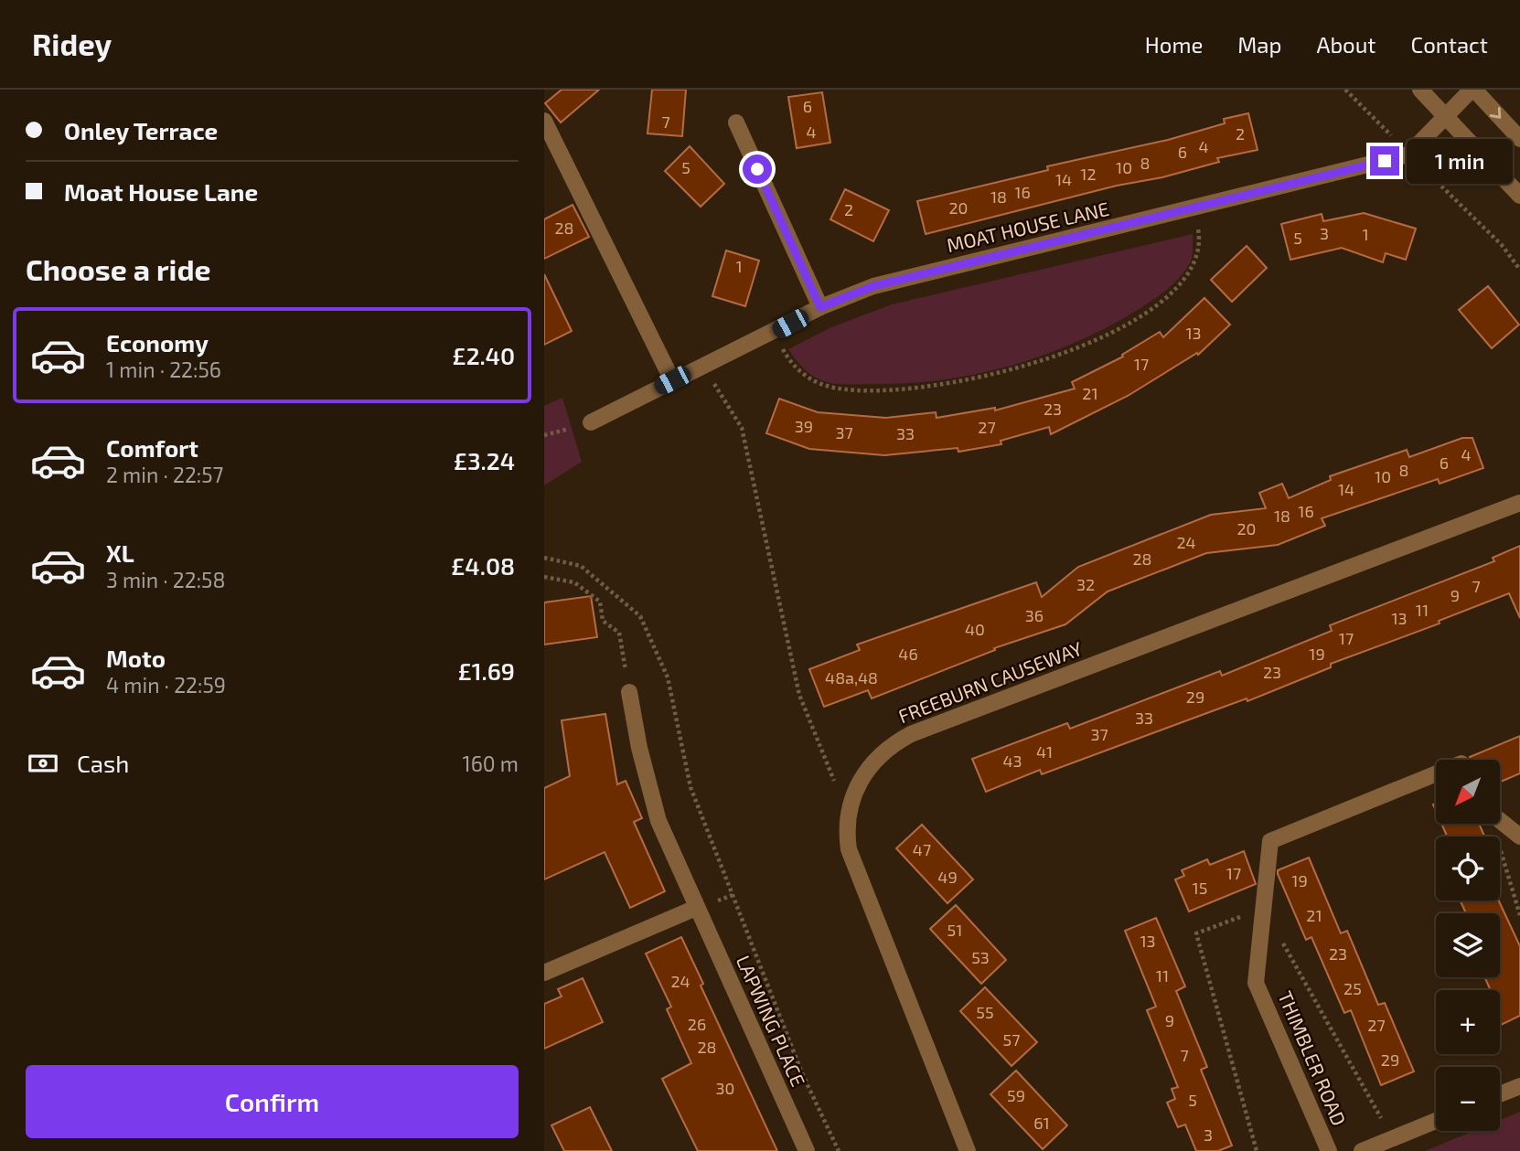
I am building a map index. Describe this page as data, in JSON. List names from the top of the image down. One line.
{"streets":{"street":["MOAT HOUSE LANE","FREEBURN CAUSEWAY","LAPWING PLACE","THIMBLER ROAD"]},"house_numbers":["6","7","4","2","4","6","8","5","10","12","14","16","18","20","2","28","3","1","5","1","13","17","21","23","39","27","37","33","4","6","8","10","14","16","18","20","24","28","32","7","9","11","36","13","40","17","46","19","23","48a,48","29","33","37","41","43","47","17","49","19","15","21","51","13","23","53","11","24","25","55","9","26","27","57","28","7","29","30","59","5","61","3"],"north":"bottom left","page":{"header":"Ridey","nav":["Home","Map","About","Contact"],"banner":["Onley Terrace","Moat House Lane"],"bubble":"1 min","heading":"Choose a ride","list":[{"name":"Economy","note":"1 min · 22:56","value":"£2.40"},{"name":"Comfort","note":"2 min · 22:57","value":"£3.24"},{"name":"XL","note":"3 min · 22:58","value":"£4.08"},{"name":"Moto","note":"4 min · 22:59","value":"£1.69"}],"pay":["Cash","160 m"],"map_buttons":["+","−"],"buttons":"Confirm"}}
